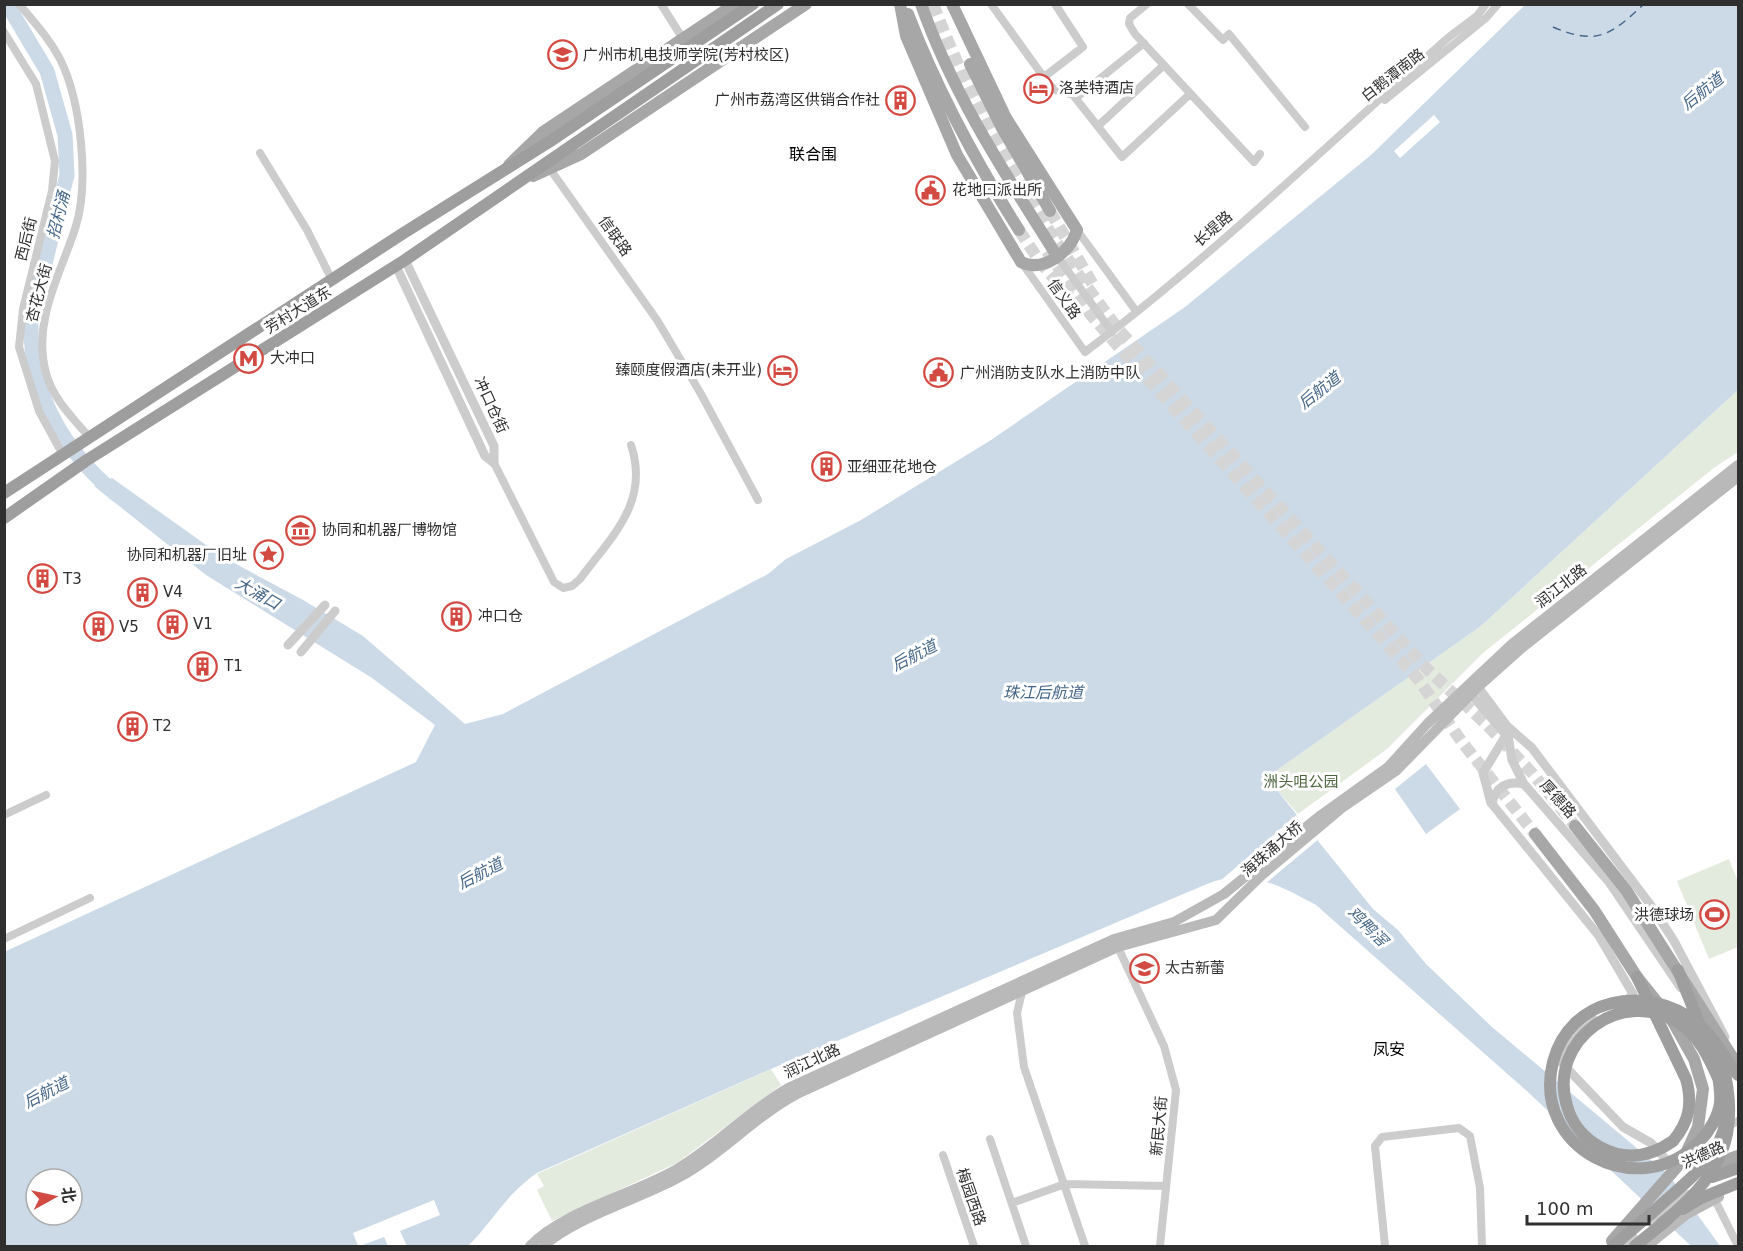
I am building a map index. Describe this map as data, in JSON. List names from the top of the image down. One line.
{"streets":{"highway":["芳村大道东"],"main road":["润江北路","海珠涌大桥","洪德路"],"street":["白鹅潭南路","长堤路","信联路","西后街","杏花大街","信义路","冲口仓街","厚德路","新民大街","梅园西路"]},"crossings":[["白鹅潭南路","长堤路"],["长堤路","信义路"],["信联路","芳村大道东"],["西后街","芳村大道东"],["杏花大街","芳村大道东"],["芳村大道东","冲口仓街"],["润江北路","厚德路"],["润江北路","海珠涌大桥"],["润江北路","新民大街"]],"districts":["联合围","凤安"],"water":["后航道","招村涌","大涌口","珠江后航道","鸡鸭滘"],"parks":["洲头咀公园"],"places":{"school or university":["广州市机电技师学院(芳村校区)","太古新蕾"],"hotel":["洛芙特酒店","臻颐度假酒店(未开业)"],"building":["广州市荔湾区供销合作社","亚细亚花地仓","T3","V4","冲口仓","V1","V5","T1","T2"],"public building":["花地口派出所","广州消防支队水上消防中队"],"metro station":["大冲口"],"museum":["协同和机器厂博物馆"],"place":["协同和机器厂旧址"],"sports":["洪德球场"]},"scale_bar":"100 m","north":"right"}
